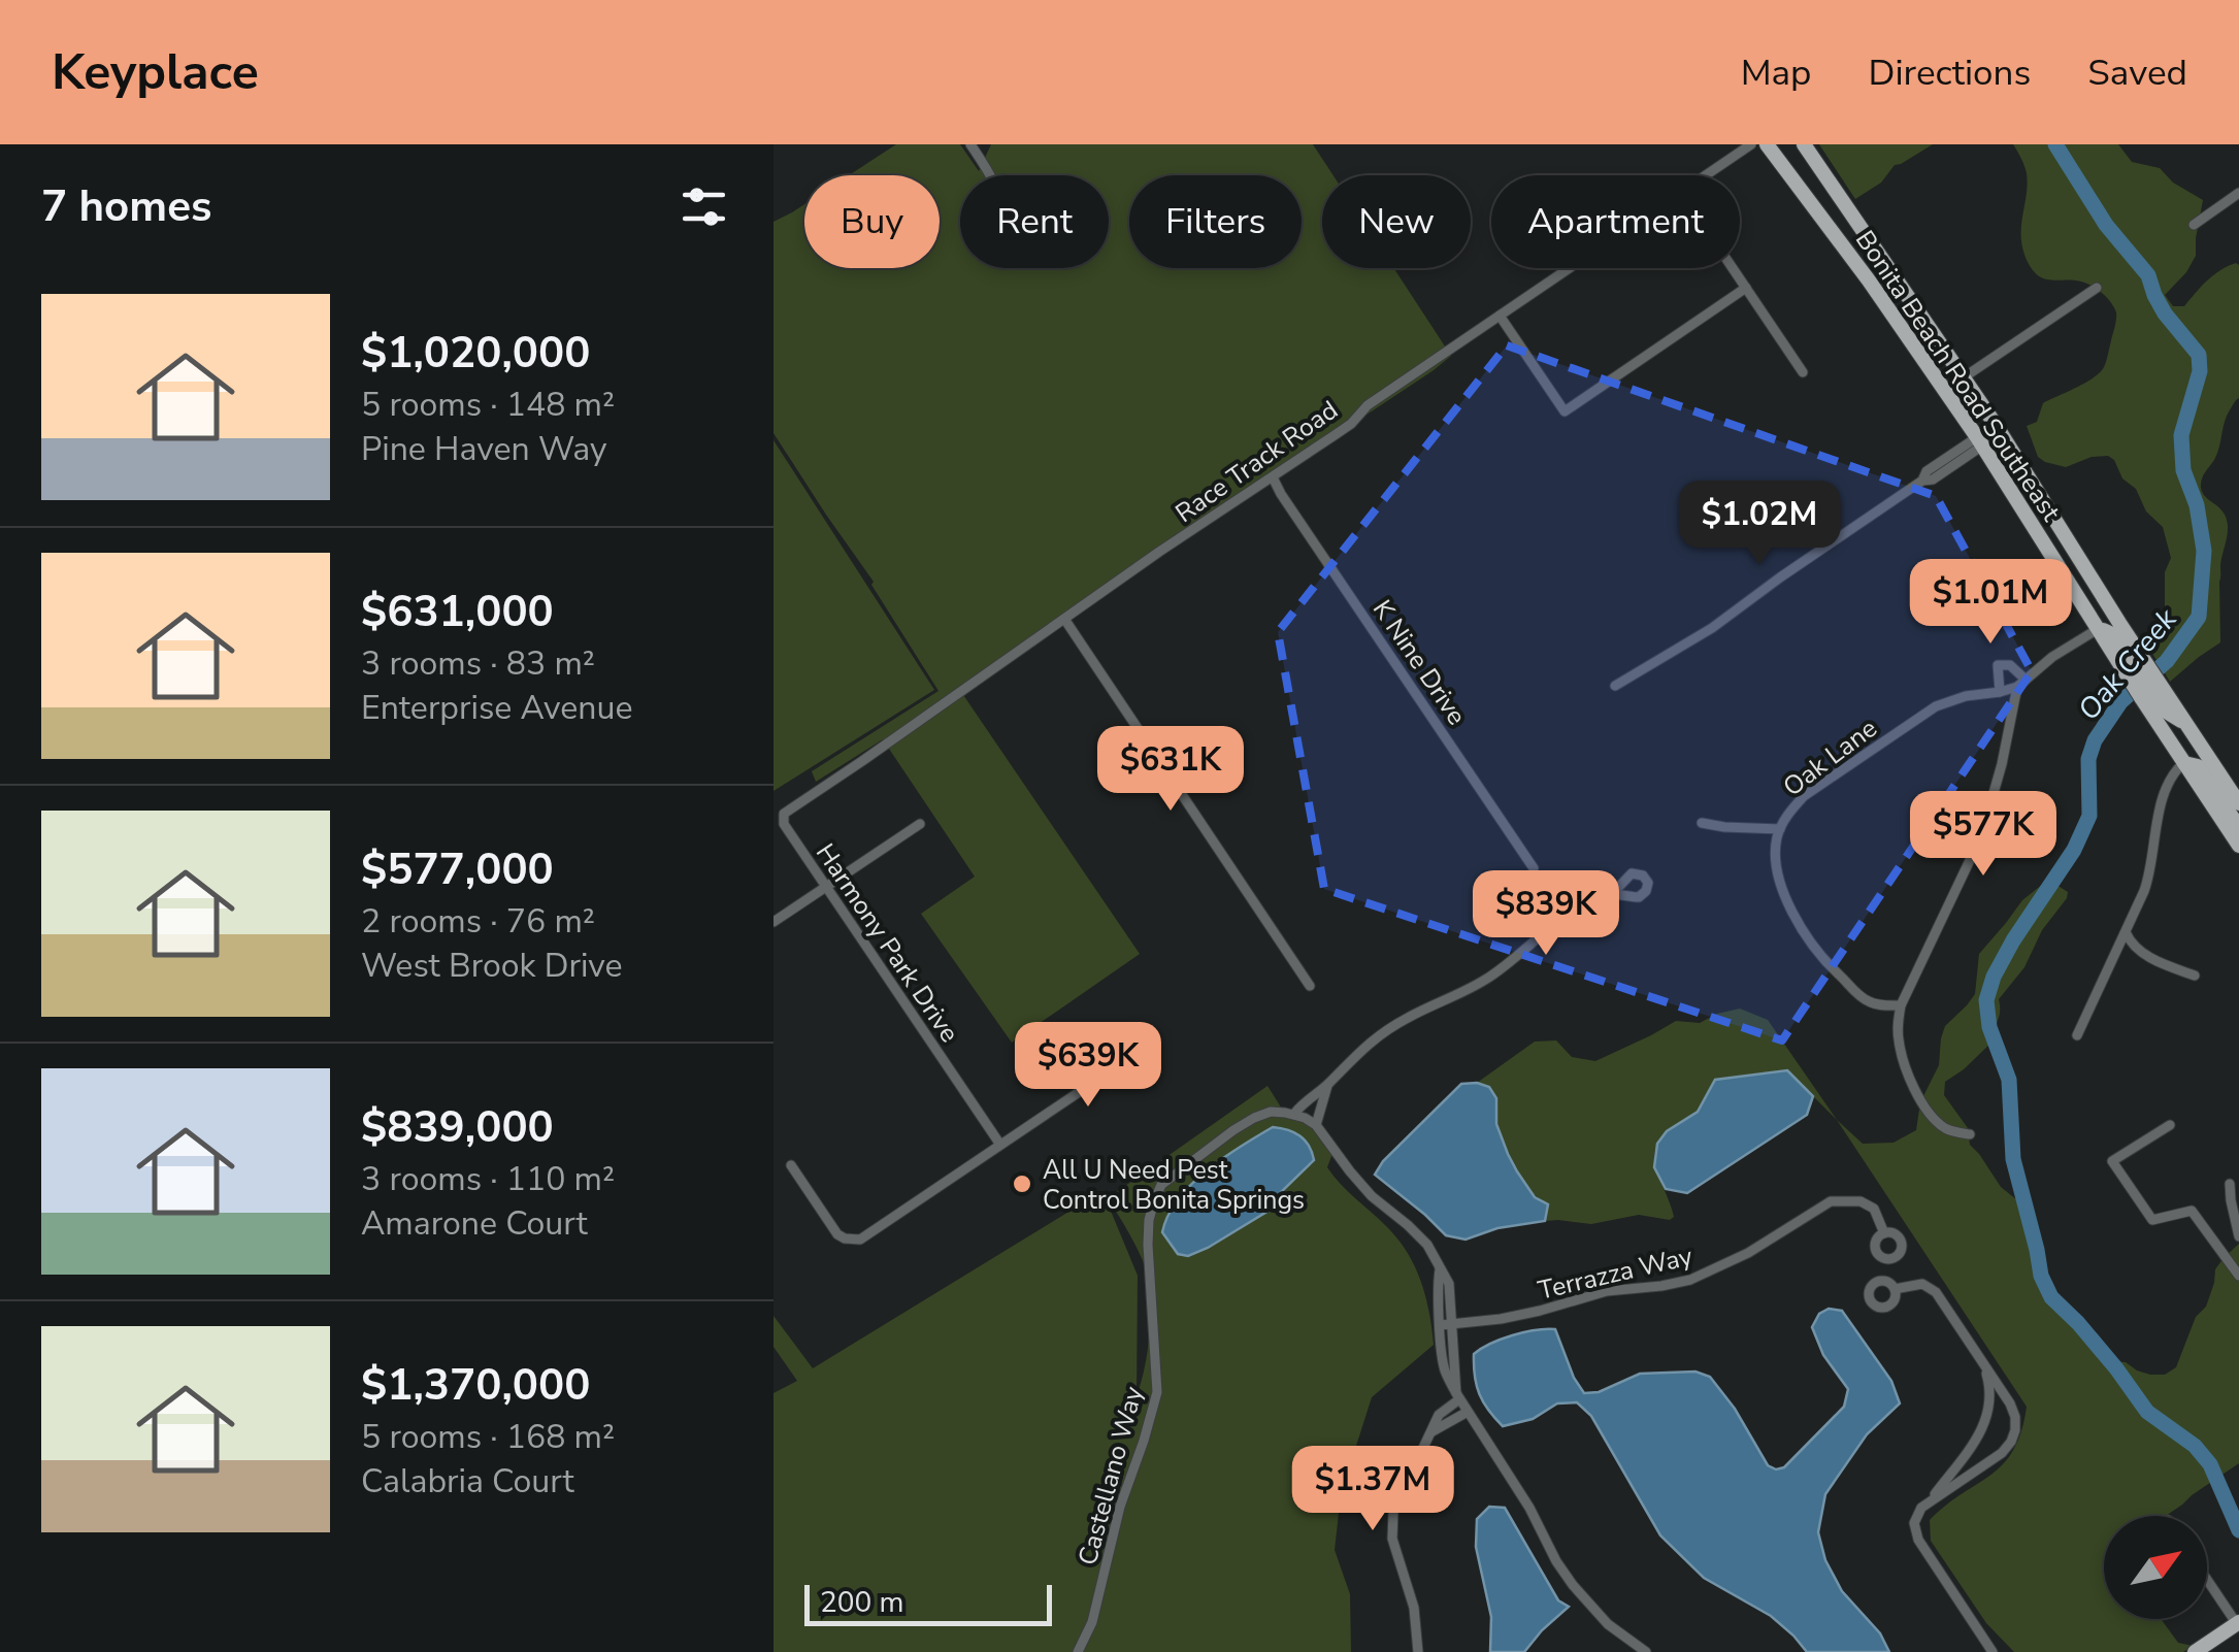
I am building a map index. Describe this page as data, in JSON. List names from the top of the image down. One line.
{"streets":{"main road":["Bonita Beach Road Southeast"],"street":["Race Track Road","K Nine Drive","Oak Lane","Harmony Park Drive","Terrazza Way","Castellano Way"]},"crossings":[["Race Track Road","K Nine Drive"],["Race Track Road","Harmony Park Drive"]],"water":["Oak Creek"],"places":["All U Need Pest Control Bonita Springs"],"scale_bar":"200 m","north":"top right","page":{"header":"Keyplace","nav":["Map","Directions","Saved"],"heading":"7 homes","chip":["Buy","Rent","Filters","New","Apartment"],"list":[{"name":"$1,020,000","note":"5 rooms · 148 m² · Pine Haven Way"},{"name":"$631,000","note":"3 rooms · 83 m² · Enterprise Avenue"},{"name":"$577,000","note":"2 rooms · 76 m² · West Brook Drive"},{"name":"$839,000","note":"3 rooms · 110 m² · Amarone Court"},{"name":"$1,370,000","note":"5 rooms · 168 m² · Calabria Court"}],"price":["$1.02M","$1.01M","$631K","$577K","$839K","$639K","$1.37M"],"scale":"200 m"}}
